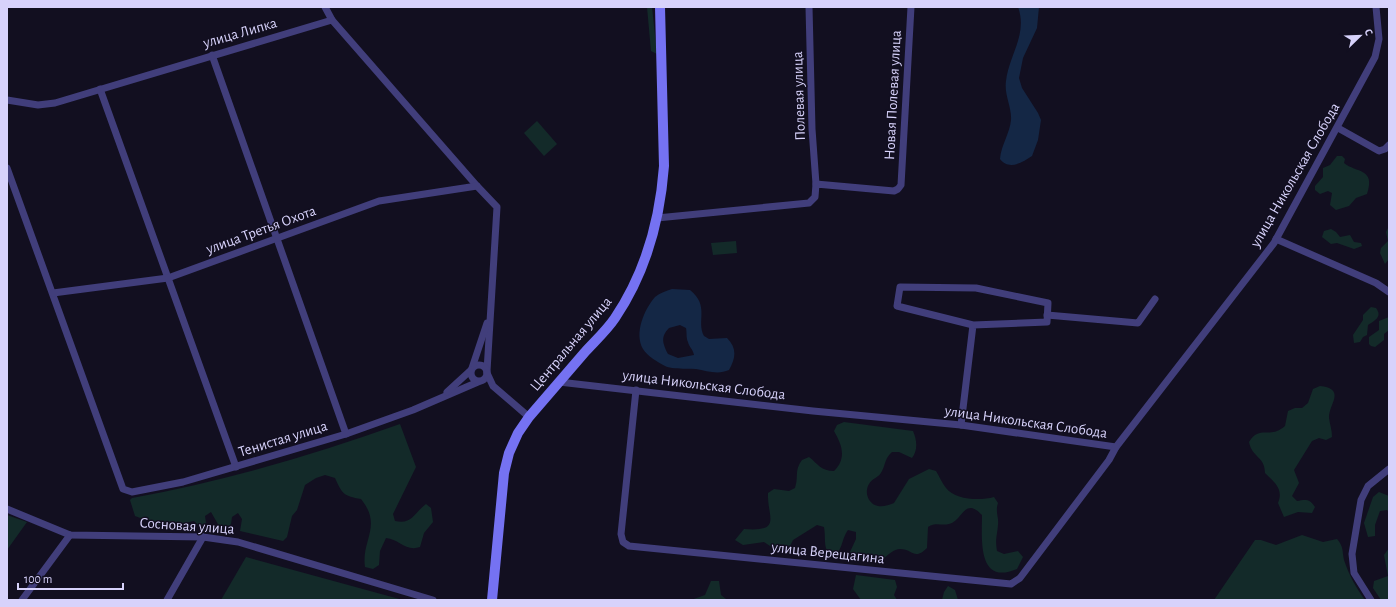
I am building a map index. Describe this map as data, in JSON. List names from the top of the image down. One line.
{"streets":{"street":["улица Липка","Новая Полевая улица","Полевая улица","улица Никольская Слобода","улица Третья Охота","Центральная улица","Тенистая улица","Сосновая улица","улица Верещагина"]},"crossings":[["Новая Полевая улица","Полевая улица"],["улица Никольская Слобода","Центральная улица"],["улица Никольская Слобода","улица Верещагина"],["улица Третья Охота","Тенистая улица"]],"scale_bar":"100 m","north":"top right"}
